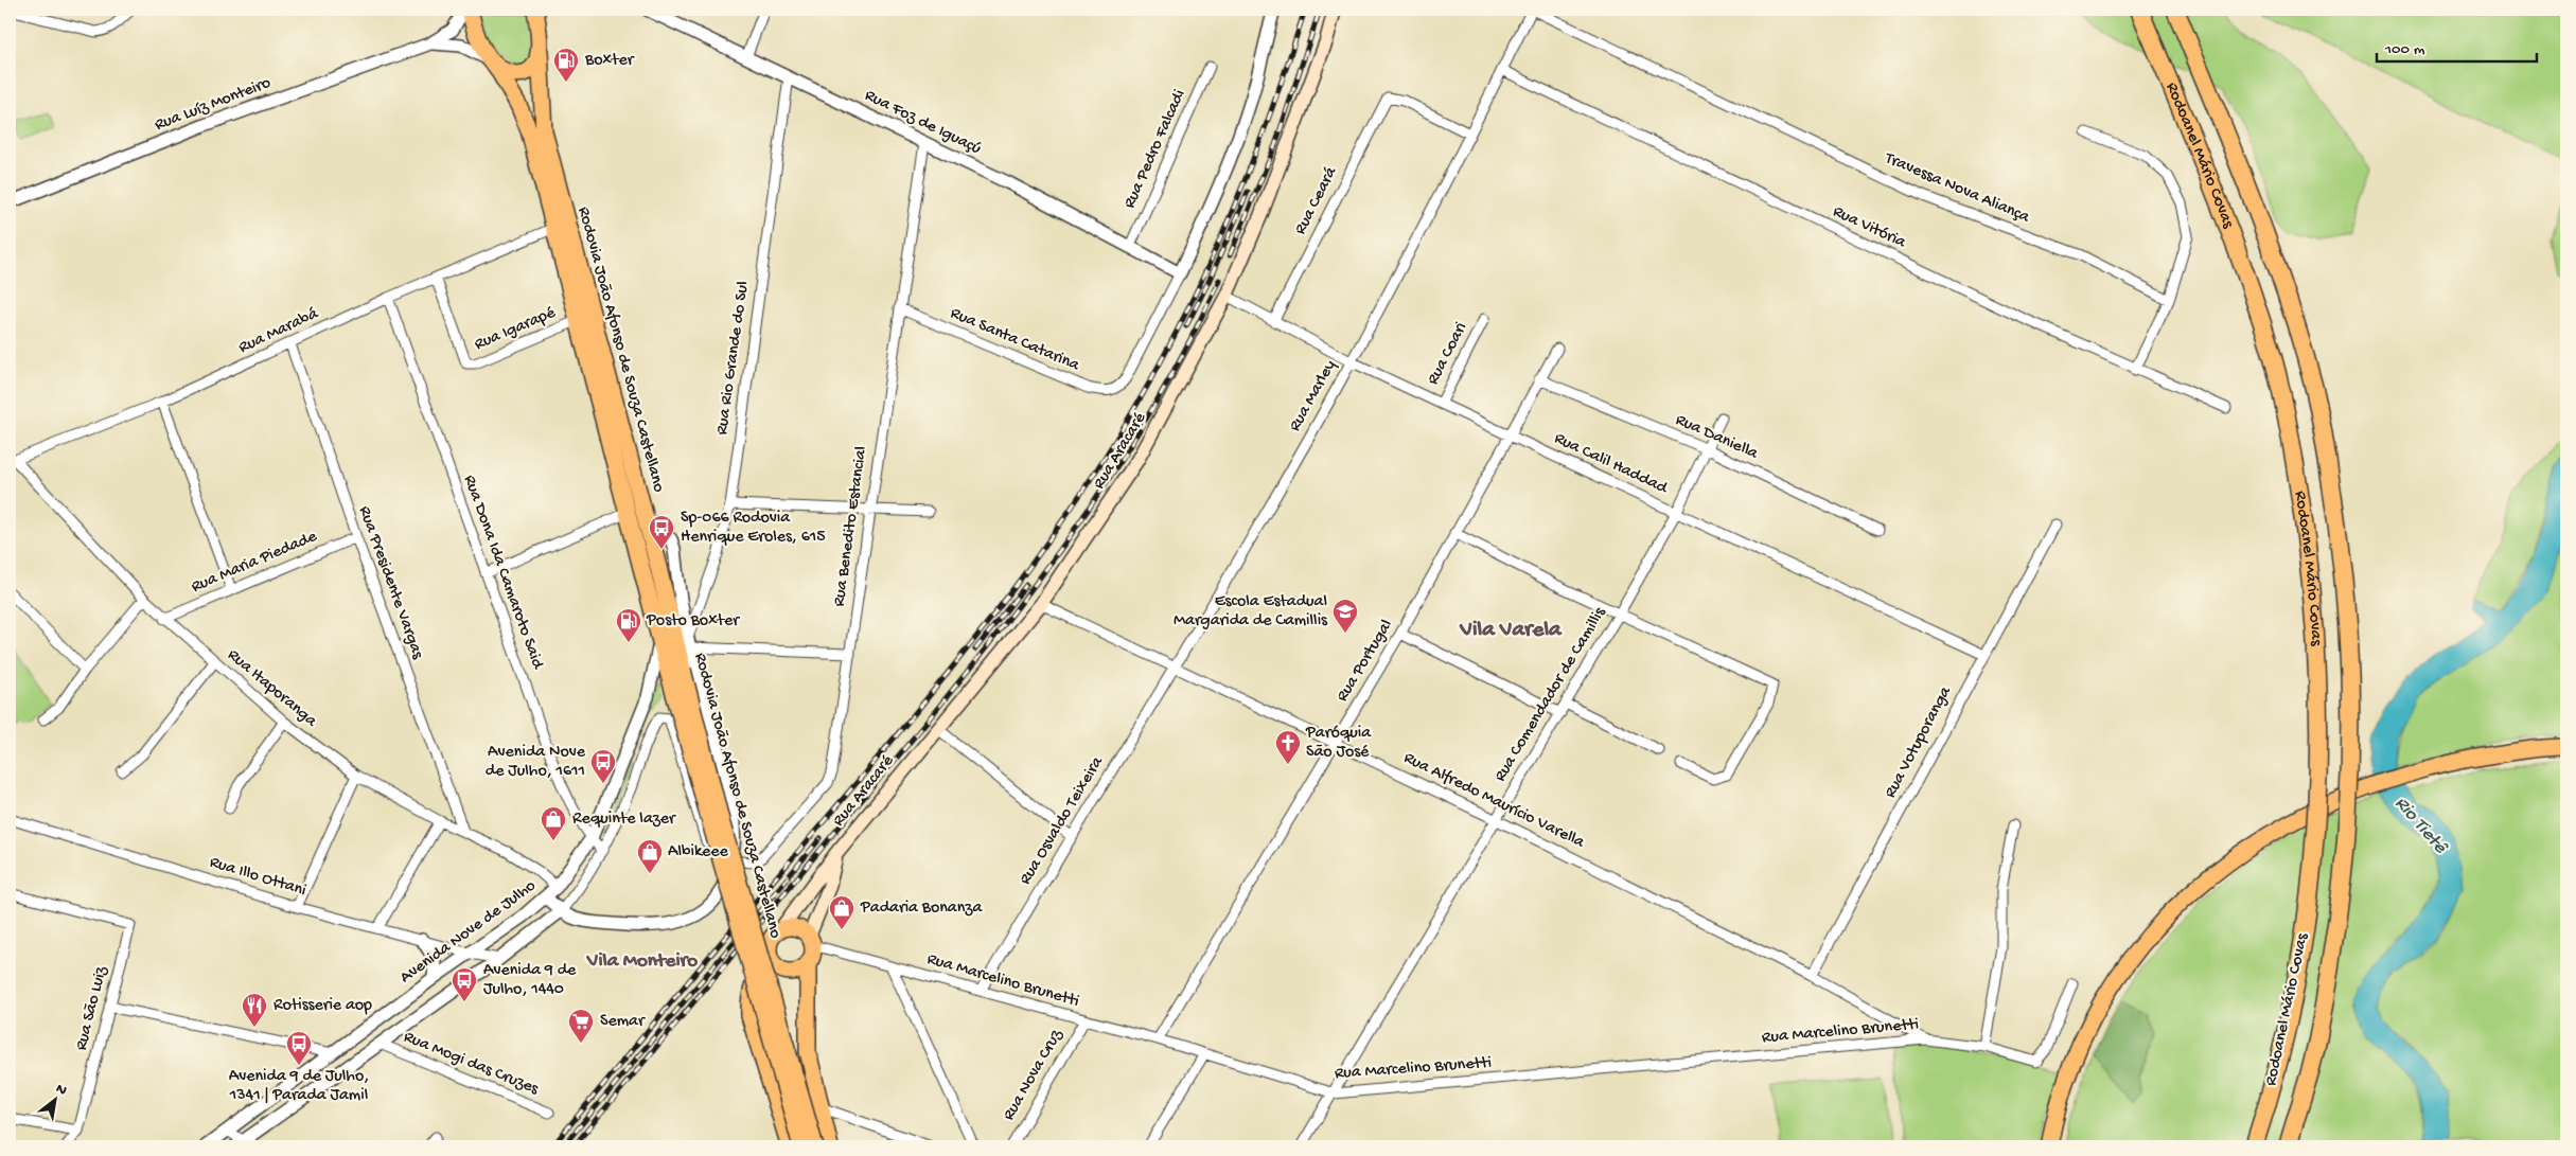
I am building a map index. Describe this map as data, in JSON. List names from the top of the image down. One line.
{"streets":{"highway":["Rodoanel Mário Covas"],"main road":["Rodovia João Afonso de Souza Castellano","Rua Aracaré"],"street":["Rua Luíz Monteiro","Rua Foz de Iguaçú","Rua Pedro Falcadi","Travessa Nova Aliança","Rua Ceará","Rua Vitória","Rua Igarapé","Rua Marabá","Rua Santa Catarina","Rua Coari","Rua Rio Grande do Sul","Rua Marley","Rua Daniella","Rua Calil Haddad","Rua Benedito Estancial","Rua Maria Piedade","Rua Dona Ida Camaroto Said","Rua Presidente Vargas","Rua Portugal","Rua Itaporanga","Rua Comendador de Camillis","Rua Votuporanga","Rua Alfredo Maurício Varella","Rua Osvaldo Teixeira","Rua Illo Ottani","Avenida Nove de Julho","Rua Marcelino Brunetti","Rua São Luiz","Rua Mogi das Cruzes","Rua Nova Cruz"]},"crossings":[["Rua Luíz Monteiro","Rodovia João Afonso de Souza Castellano"],["Rua Foz de Iguaçú","Rua Pedro Falcadi"],["Rua Foz de Iguaçú","Rua Santa Catarina"],["Rua Foz de Iguaçú","Rua Rio Grande do Sul"],["Rua Foz de Iguaçú","Rua Benedito Estancial"],["Travessa Nova Aliança","Rua Marley"],["Rua Ceará","Rua Marley"],["Rua Ceará","Rua Calil Haddad"],["Rua Vitória","Rua Marley"],["Rua Igarapé","Rua Marabá"],["Rua Igarapé","Rodovia João Afonso de Souza Castellano"],["Rua Marabá","Rodovia João Afonso de Souza Castellano"],["Rua Marabá","Rua Dona Ida Camaroto Said"],["Rua Marabá","Rua Presidente Vargas"],["Rua Marabá","Rua Itaporanga"],["Rua Santa Catarina","Rua Benedito Estancial"],["Rodovia João Afonso de Souza Castellano","Avenida Nove de Julho"],["Rua Coari","Rua Calil Haddad"],["Rua Marley","Rua Calil Haddad"],["Rua Marley","Rua Alfredo Maurício Varella"],["Rua Marley","Rua Osvaldo Teixeira"],["Rua Daniella","Rua Portugal"],["Rua Daniella","Rua Comendador de Camillis"],["Rua Aracaré","Rua Calil Haddad"],["Rua Aracaré","Rua Alfredo Maurício Varella"],["Rua Aracaré","Rua Marcelino Brunetti"],["Rua Calil Haddad","Rua Portugal"],["Rua Calil Haddad","Rua Comendador de Camillis"],["Rua Calil Haddad","Rua Votuporanga"],["Rua Maria Piedade","Rua Presidente Vargas"],["Rua Maria Piedade","Rua Itaporanga"],["Rua Dona Ida Camaroto Said","Avenida Nove de Julho"],["Rua Presidente Vargas","Rua Itaporanga"],["Rua Portugal","Rua Alfredo Maurício Varella"],["Rua Portugal","Rua Marcelino Brunetti"],["Rua Itaporanga","Avenida Nove de Julho"],["Rua Comendador de Camillis","Rua Alfredo Maurício Varella"],["Rua Comendador de Camillis","Rua Marcelino Brunetti"],["Rua Votuporanga","Rua Alfredo Maurício Varella"],["Rua Alfredo Maurício Varella","Rua Osvaldo Teixeira"],["Rua Alfredo Maurício Varella","Rua Marcelino Brunetti"],["Rua Osvaldo Teixeira","Rua Marcelino Brunetti"],["Rua Illo Ottani","Avenida Nove de Julho"],["Rua Marcelino Brunetti","Rua Nova Cruz"]],"districts":["Vila Varela","Vila Monteiro"],"water":["Rio Tietê"],"places":{"fuel station":["Boxter","Posto Boxter"],"bus stop":["Sp-066 Rodovia Henrique Eroles, 615","Avenida Nove de Julho, 1611","Avenida 9 de Julho, 1440","Avenida 9 de Julho, 1341 | Parada Jamil"],"school or university":["Escola Estadual Margarida de Camillis"],"church":["Paróquia São José"],"shop":["Requinte lazer","Albikeee","Padaria Bonanza"],"restaurant":["Rotisserie aop"],"supermarket":["Semar"]},"scale_bar":"100 m","north":"top right"}
